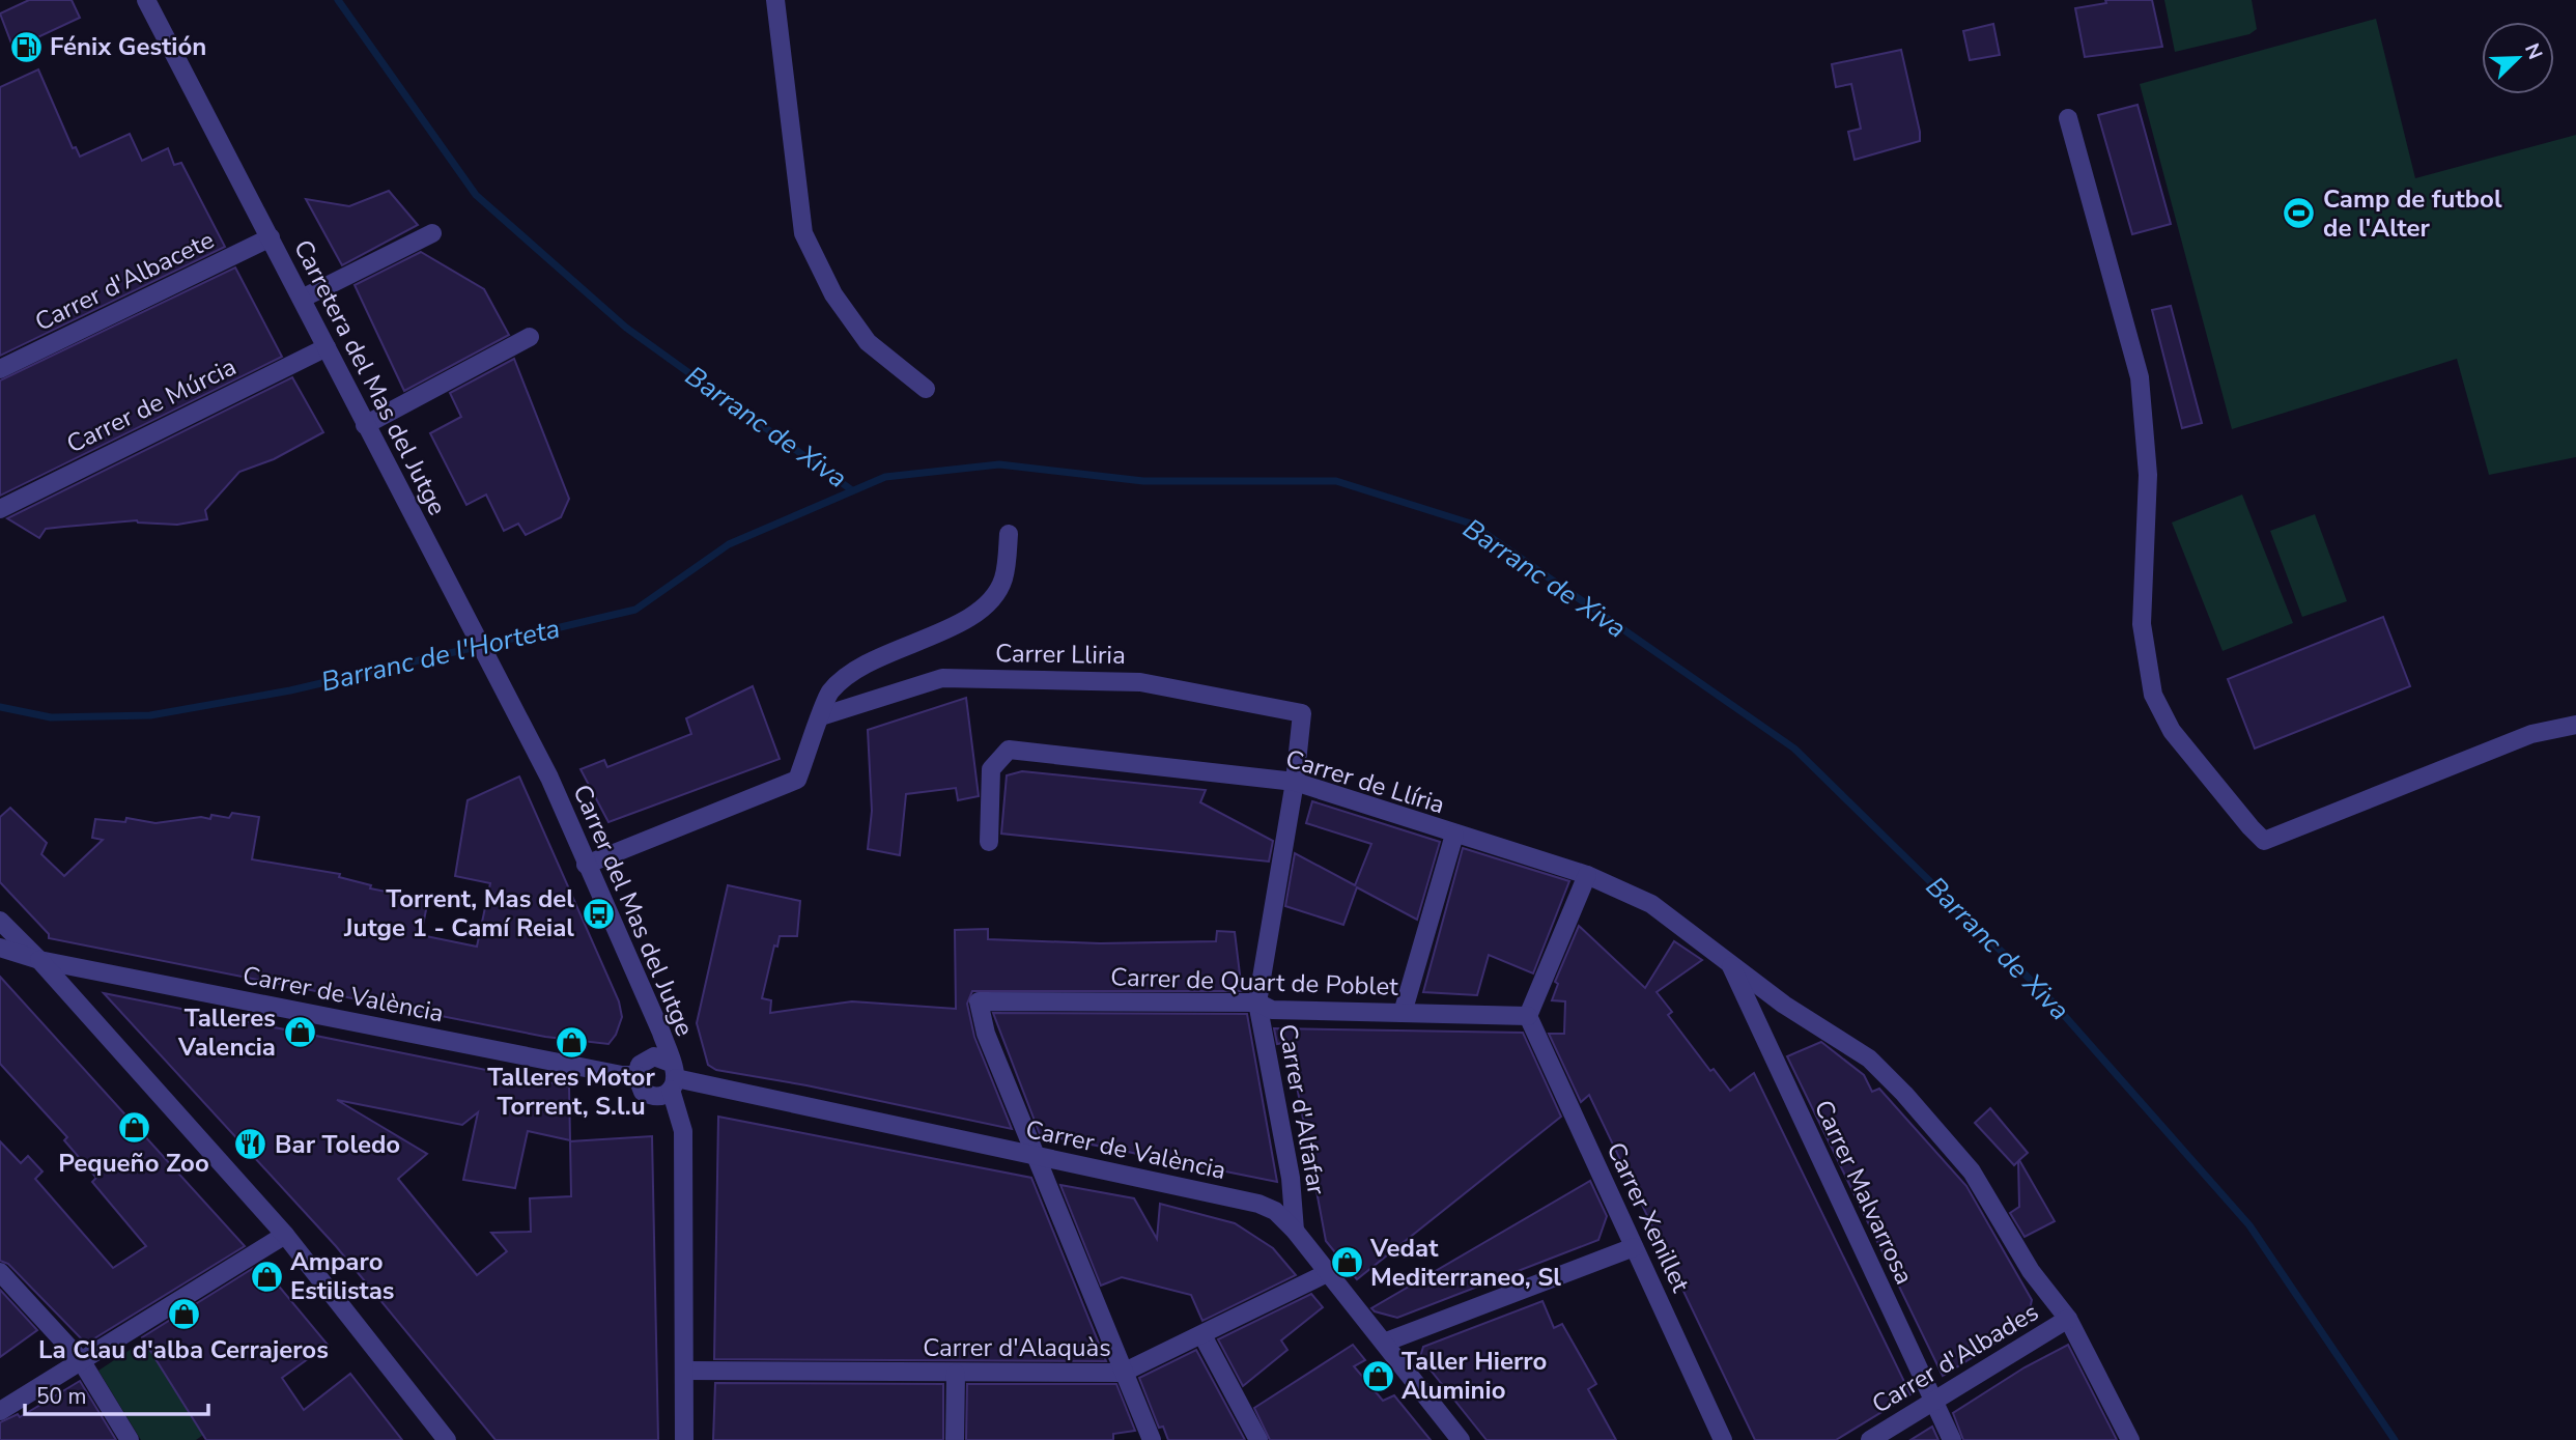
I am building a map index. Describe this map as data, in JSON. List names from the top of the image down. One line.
{"streets":{"street":["Carrer d'Albacete","Carretera del Mas del Jutge","Carrer de Múrcia","Carrer Lliria","Carrer de Llíria","Carrer del Mas del Jutge","Carrer de Quart de Poblet","Carrer de València","Carrer d'Alfafar","Carrer Malvarrosa","Carrer Xenillet","Carrer d'Alaquàs","Carrer d'Albades"]},"crossings":[["Carrer d'Albacete","Carretera del Mas del Jutge"],["Carretera del Mas del Jutge","Carrer de Múrcia"],["Carretera del Mas del Jutge","Carrer del Mas del Jutge"],["Carrer Lliria","Carrer d'Alfafar"],["Carrer de Llíria","Carrer d'Alfafar"],["Carrer de Llíria","Carrer Malvarrosa"],["Carrer de Llíria","Carrer d'Albades"],["Carrer del Mas del Jutge","Carrer de València"],["Carrer del Mas del Jutge","Carrer d'Alaquàs"],["Carrer de Quart de Poblet","Carrer de València"],["Carrer de Quart de Poblet","Carrer d'Alfafar"],["Carrer de Quart de Poblet","Carrer Xenillet"],["Carrer de València","Carrer d'Alfafar"],["Carrer de València","Carrer d'Alaquàs"],["Carrer Malvarrosa","Carrer d'Albades"]],"water":["Barranc de Xiva","Barranc de l'Horteta"],"places":{"fuel station":["Fénix Gestión"],"sports":["Camp de futbol de l'Alter"],"bus stop":["Torrent, Mas del Jutge 1 - Camí Reial"],"shop":["Talleres Valencia","Talleres Motor Torrent, S.l.u","Pequeño Zoo","Vedat Mediterraneo, Sl","Amparo Estilistas","La Clau d'alba Cerrajeros","Taller Hierro Aluminio"],"restaurant":["Bar Toledo"]},"scale_bar":"50 m","north":"top right"}
